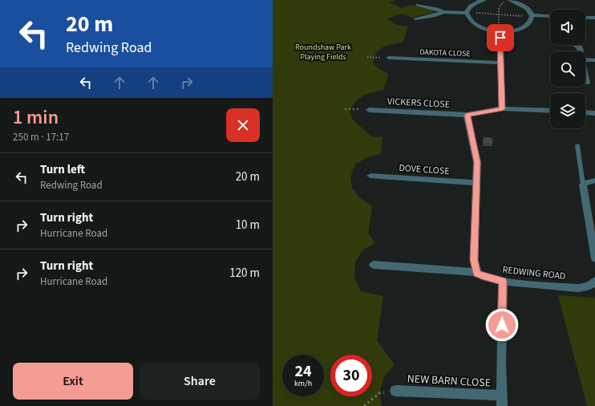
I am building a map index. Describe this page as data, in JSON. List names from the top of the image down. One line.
{"streets":{"street":["DAKOTA CLOSE","VICKERS CLOSE","DOVE CLOSE","REDWING ROAD","NEW BARN CLOSE"]},"parks":["Roundshaw Park Playing Fields"],"page":{"turn":["20 m","Redwing Road"],"heading":["1 min","250 m · 17:17"],"list":[{"name":"Turn left","note":"Redwing Road","value":"20 m"},{"name":"Turn right","note":"Hurricane Road","value":"10 m"},{"name":"Turn right","note":"Hurricane Road","value":"120 m"}],"speed":"24 km/h","limit":"30","buttons":["Exit","Share"]}}
